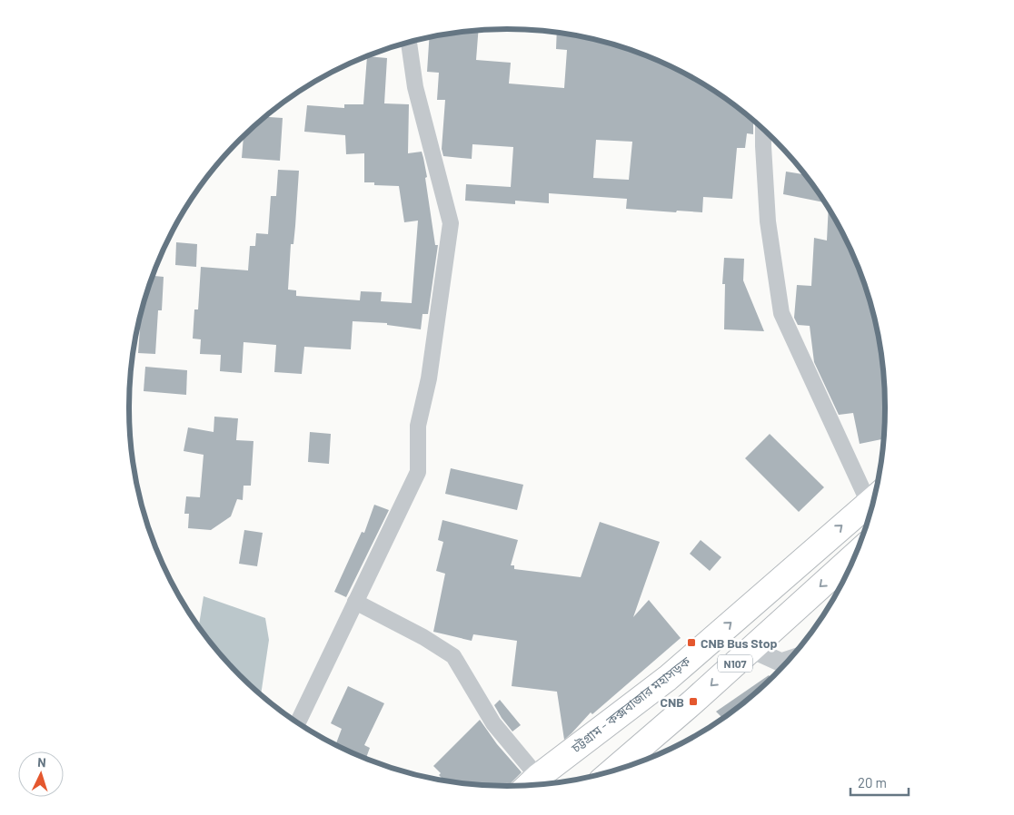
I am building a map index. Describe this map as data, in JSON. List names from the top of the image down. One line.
{"streets":{"highway":["N107","চট্টগ্রাম - কক্সবাজার মহাসড়ক"]},"places":{"transit":["CNB Bus Stop","CNB"]},"scale_bar":"20 m","north":"top"}
